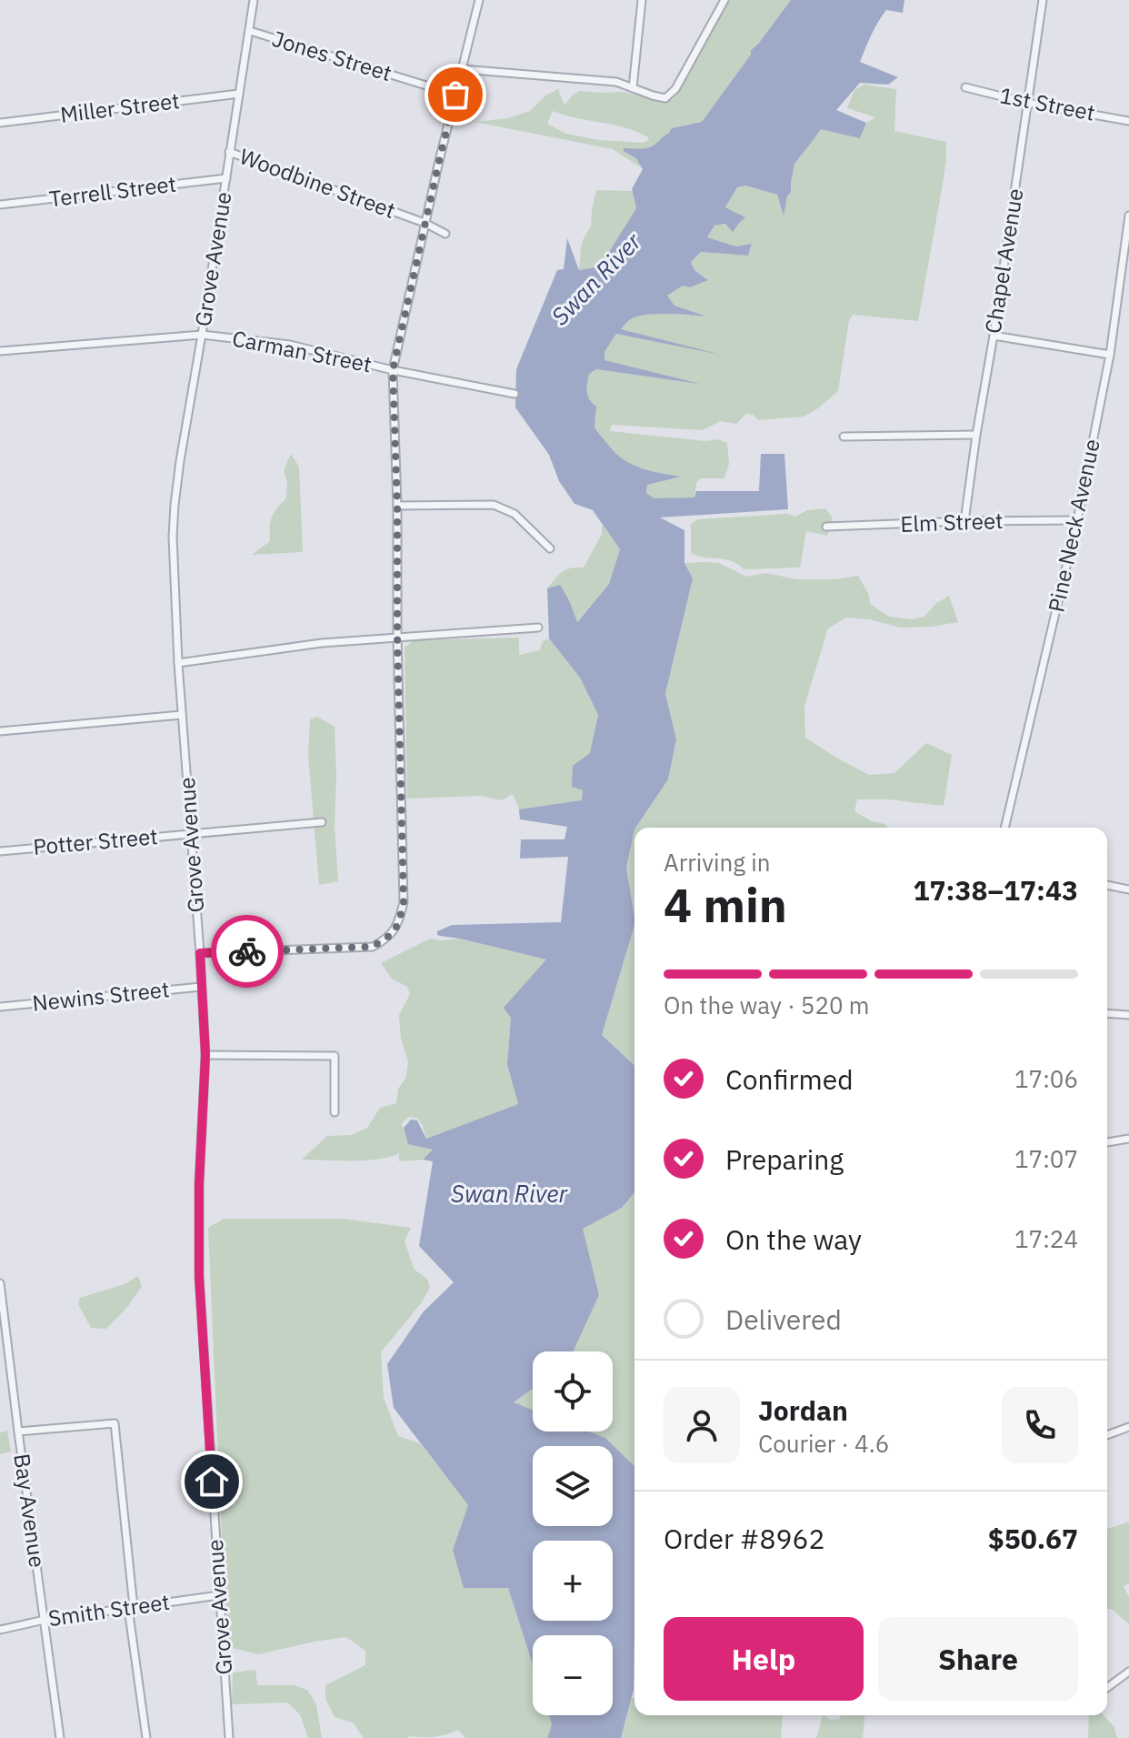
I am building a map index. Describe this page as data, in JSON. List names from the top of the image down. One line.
{"streets":{"street":["Jones Street","1st Street","Miller Street","Woodbine Street","Terrell Street","Grove Avenue","Chapel Avenue","Carman Street","Elm Street","Pine Neck Avenue","Potter Street","Newins Street","Bay Avenue","Smith Street"]},"crossings":[["Jones Street","Grove Avenue"],["1st Street","Chapel Avenue"],["Miller Street","Grove Avenue"],["Woodbine Street","Grove Avenue"],["Terrell Street","Grove Avenue"],["Grove Avenue","Carman Street"],["Grove Avenue","Potter Street"],["Grove Avenue","Newins Street"],["Grove Avenue","Smith Street"],["Chapel Avenue","Elm Street"],["Elm Street","Pine Neck Avenue"],["Bay Avenue","Smith Street"]],"water":["Swan River"],"page":{"heading":["4 min","Arriving in","17:38–17:43"],"panel":["Jordan","Courier · 4.6","Order #8962","$50.67"],"bar":"On the way · 520 m","list":[["Confirmed","17:06"],["Preparing","17:07"],["On the way","17:24"],"Delivered"],"map_buttons":["+","−"],"buttons":["Help","Share"]}}
